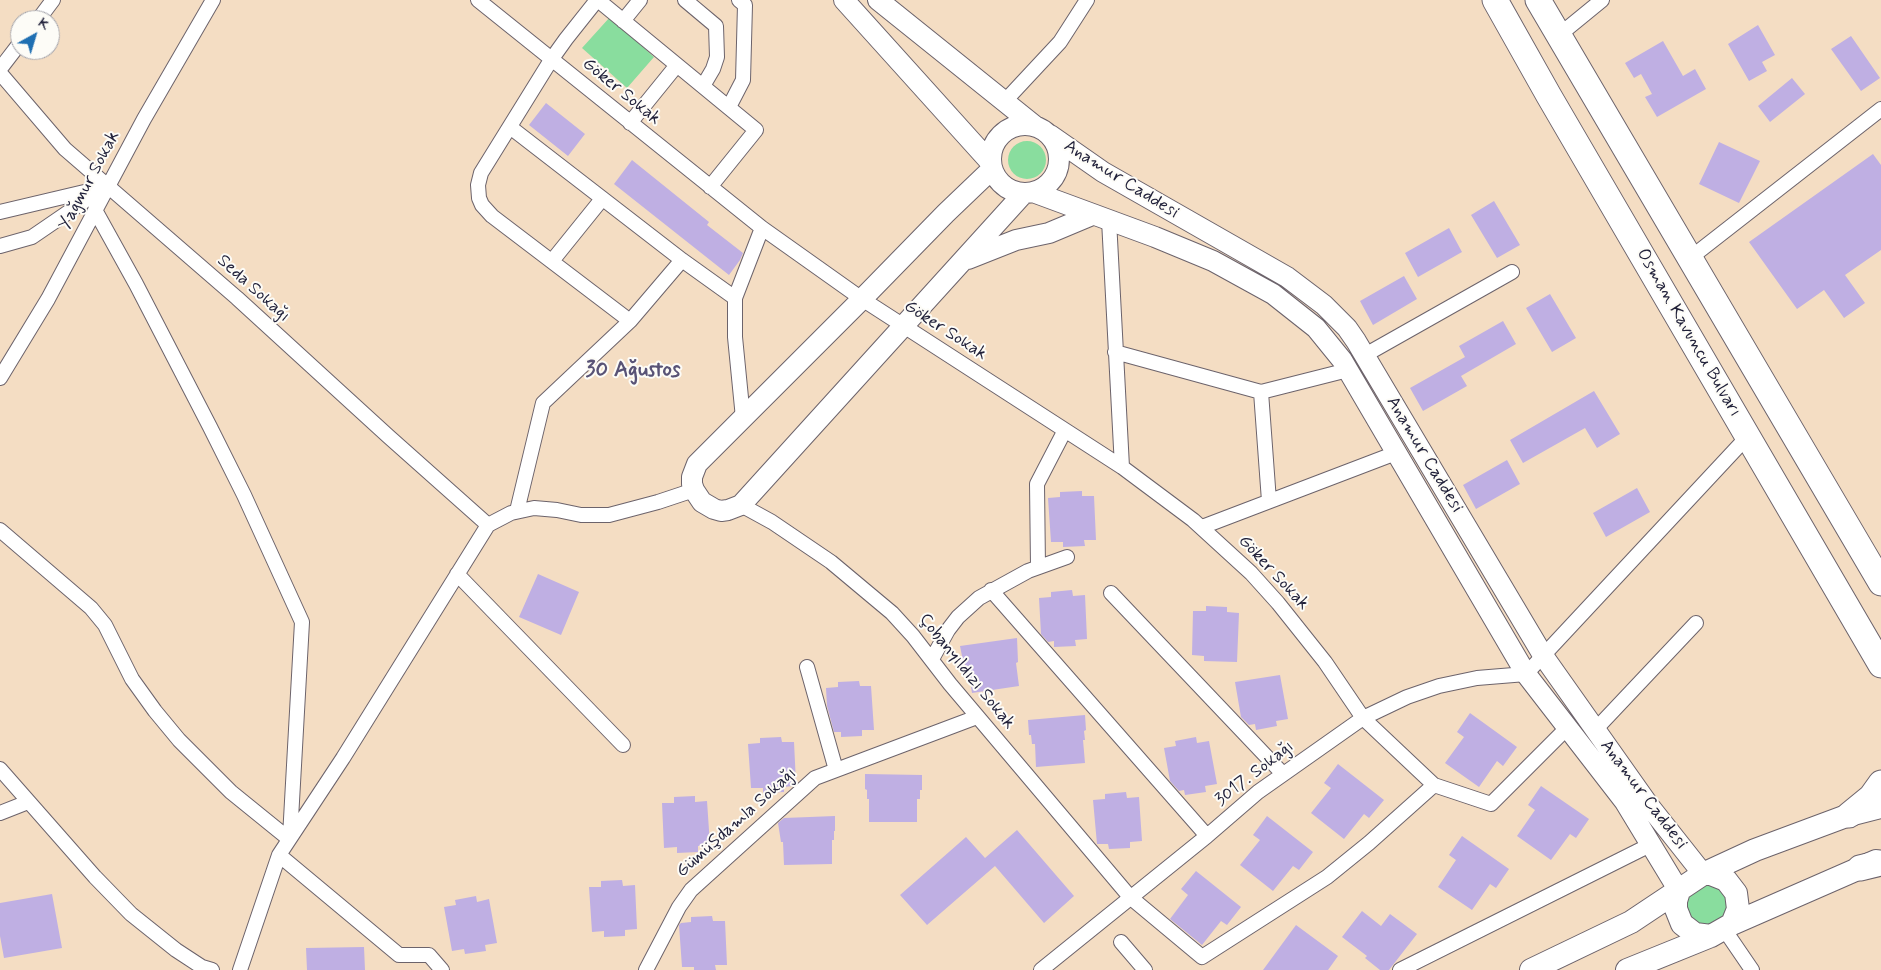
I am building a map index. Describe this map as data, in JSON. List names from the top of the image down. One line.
{"streets":{"highway":["Osman Kavuncu Bulvarı"],"street":["Göker Sokak","Anamur Caddesi","Yağmur Sokak","Seda Sokağı","Çobanyıldızı Sokak","3017. Sokağı","Gümüşdamla Sokağı"]},"crossings":[["Göker Sokak","Çobanyıldızı Sokak"],["Göker Sokak","3017. Sokağı"],["Anamur Caddesi","3017. Sokağı"],["Yağmur Sokak","Seda Sokağı"],["Çobanyıldızı Sokak","3017. Sokağı"],["Çobanyıldızı Sokak","Gümüşdamla Sokağı"]],"districts":["30 Ağustos"],"north":"top right"}
